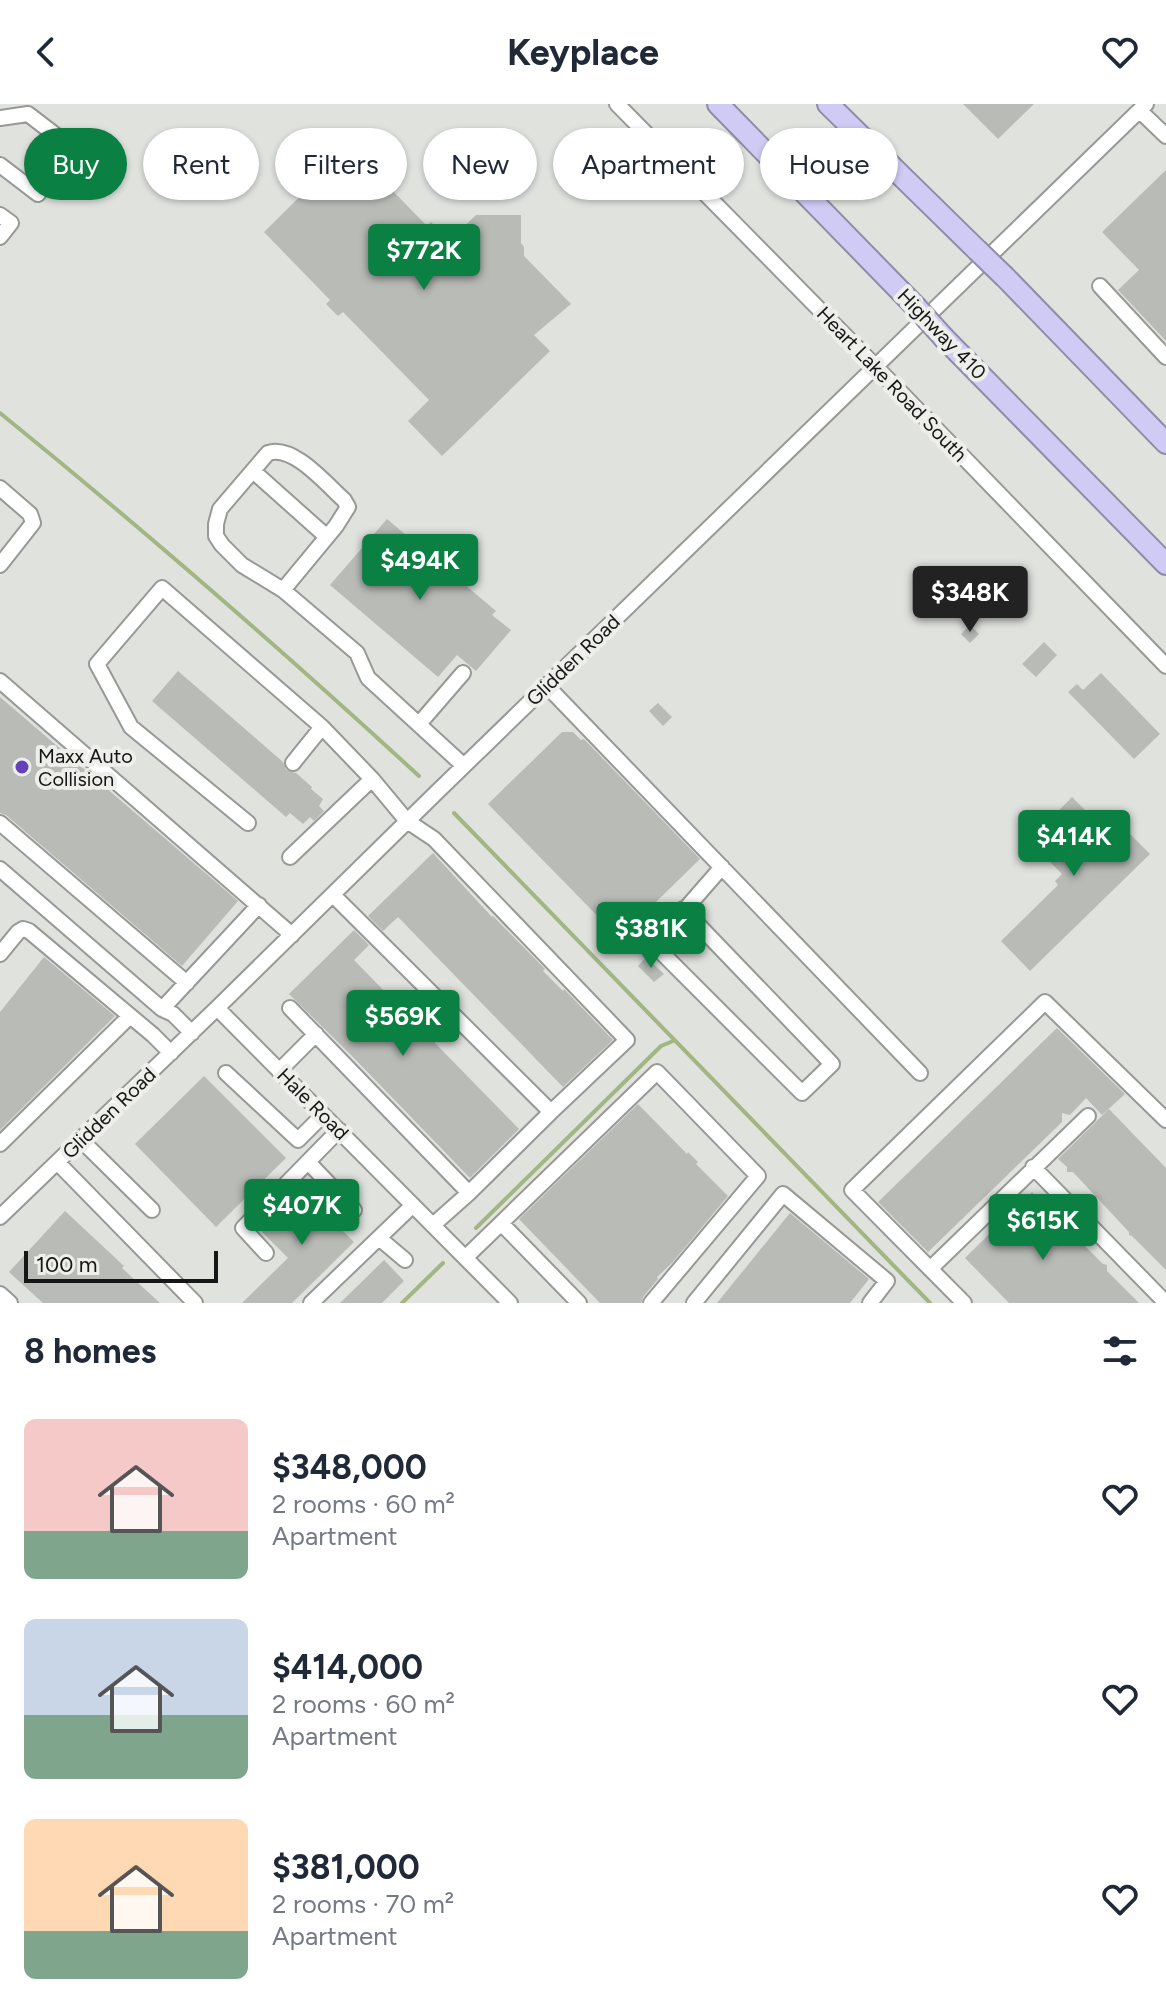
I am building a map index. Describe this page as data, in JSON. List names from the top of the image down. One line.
{"streets":{"highway":["Highway 410"],"street":["Heart Lake Road South","Glidden Road","Hale Road"]},"crossings":[["Heart Lake Road South","Glidden Road"],["Glidden Road","Hale Road"]],"places":["Maxx Auto Collision"],"scale_bar":"100 m","page":{"header":"Keyplace","chip":["Buy","Rent","Filters","New","Apartment","House"],"price":["$772K","$494K","$348K","$414K","$381K","$569K","$407K","$615K"],"scale":"100 m","heading":"8 homes","list":[{"name":"$348,000","note":"2 rooms · 60 m² · Apartment"},{"name":"$414,000","note":"2 rooms · 60 m² · Apartment"},{"name":"$381,000","note":"2 rooms · 70 m² · Apartment"}]}}
